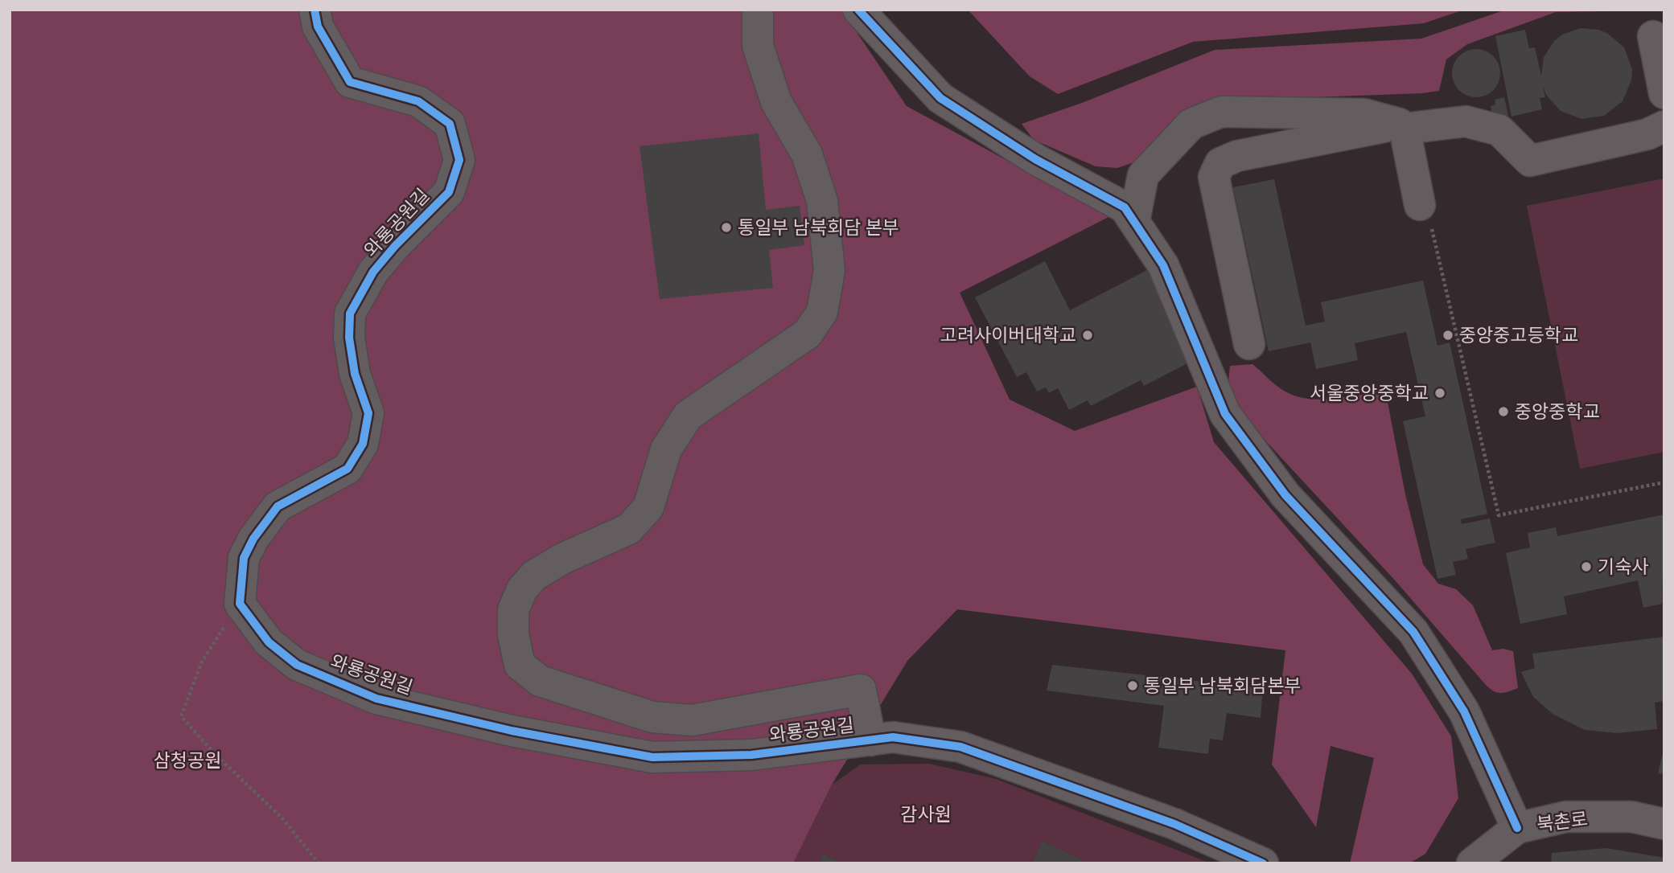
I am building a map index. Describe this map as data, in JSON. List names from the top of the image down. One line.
{"streets":{"street":["와룡공원길","북촌로"]},"parks":["삼청공원","감사원"],"places":["통일부 남북회담 본부","고려사이버대학교","중앙중고등학교","서울중앙중학교","중앙중학교","기숙사","통일부 남북회담본부"]}
